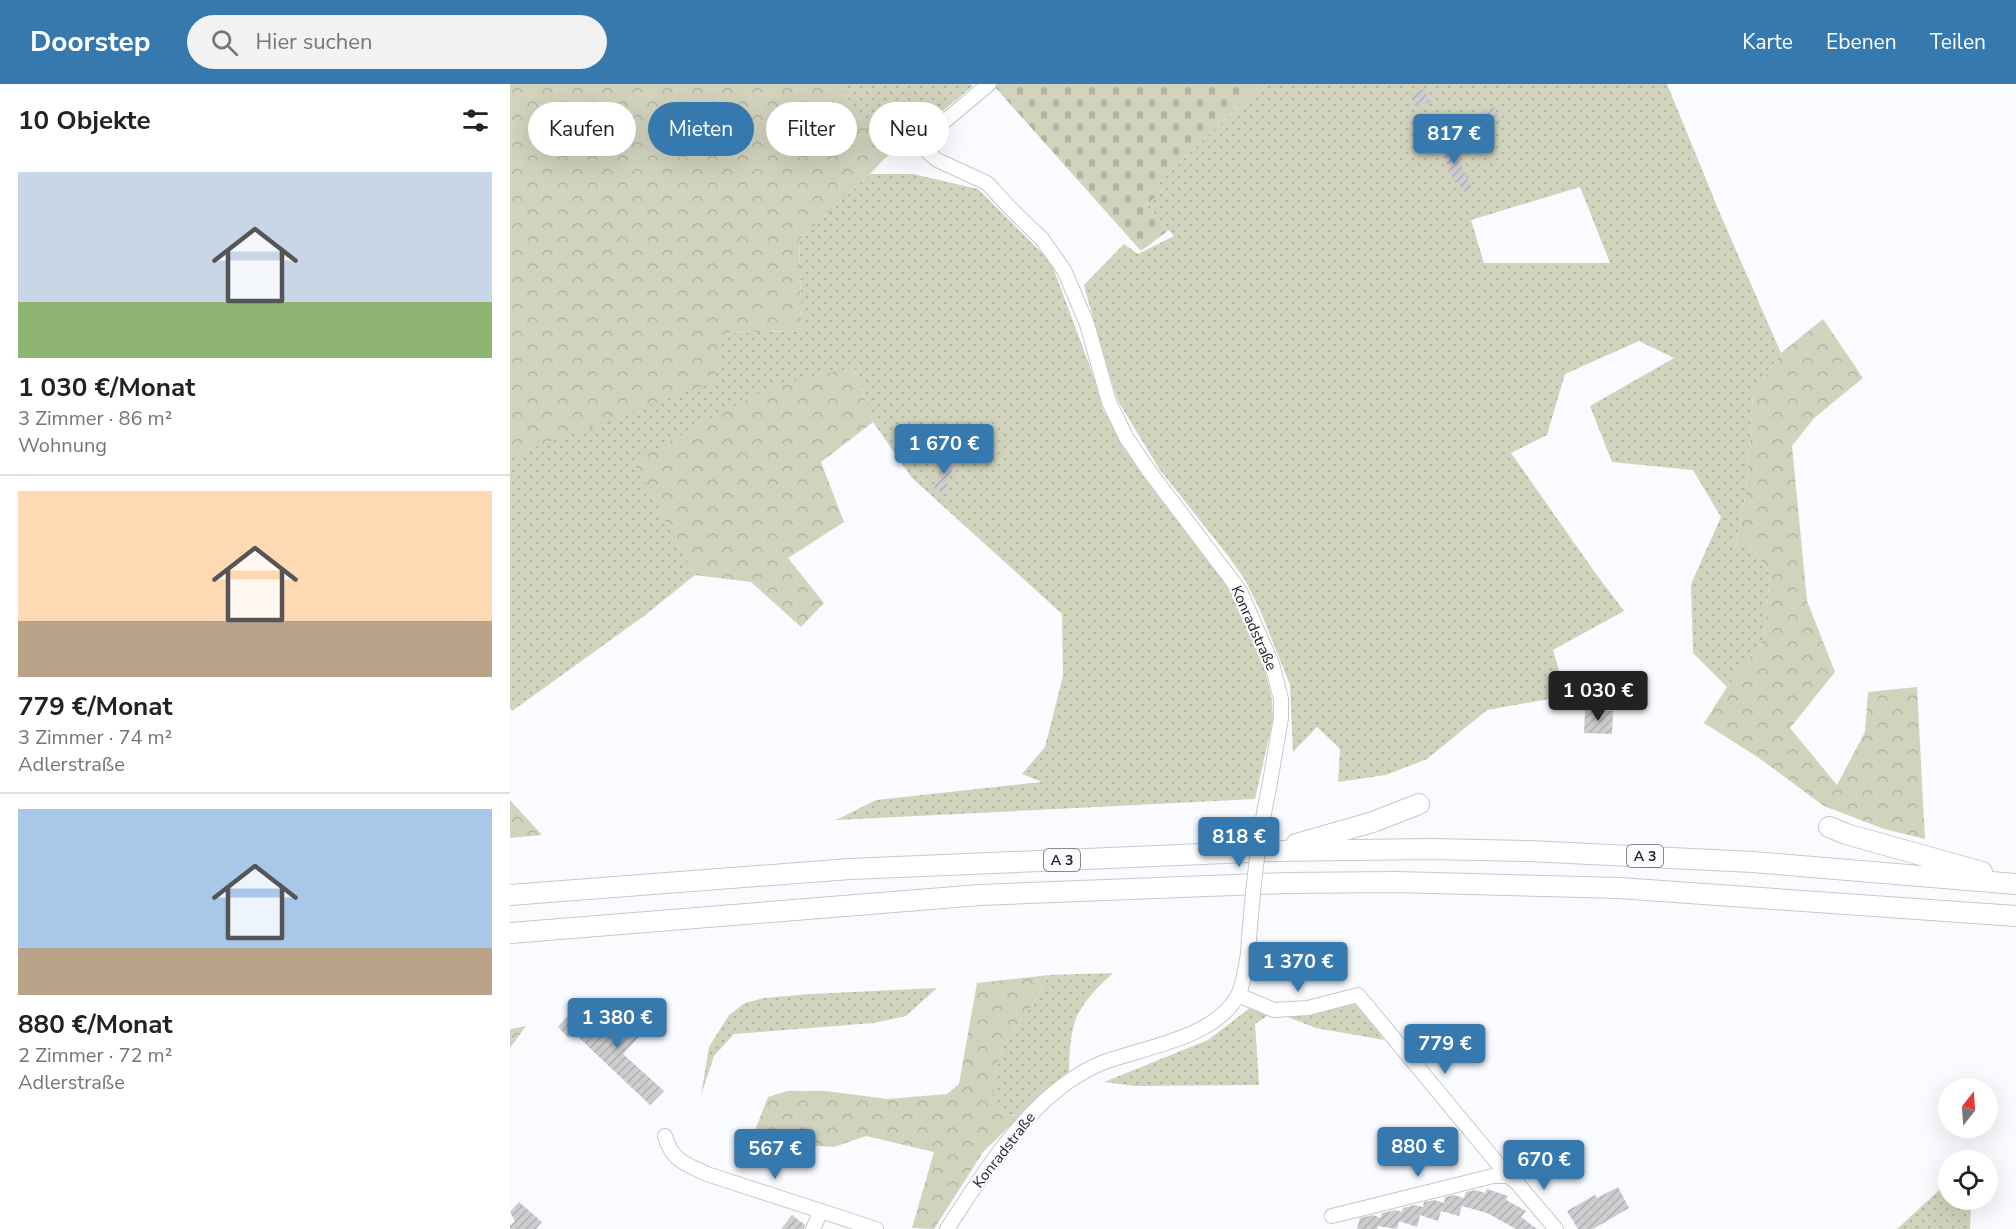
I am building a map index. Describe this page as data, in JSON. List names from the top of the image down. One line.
{"streets":{"highway":["A 3"],"street":["Konradstraße"]},"north":"top","page":{"header":"Doorstep","search":"Hier suchen","nav":["Karte","Ebenen","Teilen"],"heading":"10 Objekte","chip":["Kaufen","Mieten","Filter","Neu"],"price":["817 €","1 670 €","1 030 €","818 €","1 370 €","1 380 €","779 €","880 €","567 €","670 €"],"list":[{"name":"1 030 €/Monat","note":"3 Zimmer · 86 m² · Wohnung"},{"name":"779 €/Monat","note":"3 Zimmer · 74 m² · Adlerstraße"},{"name":"880 €/Monat","note":"2 Zimmer · 72 m² · Adlerstraße"}]}}
